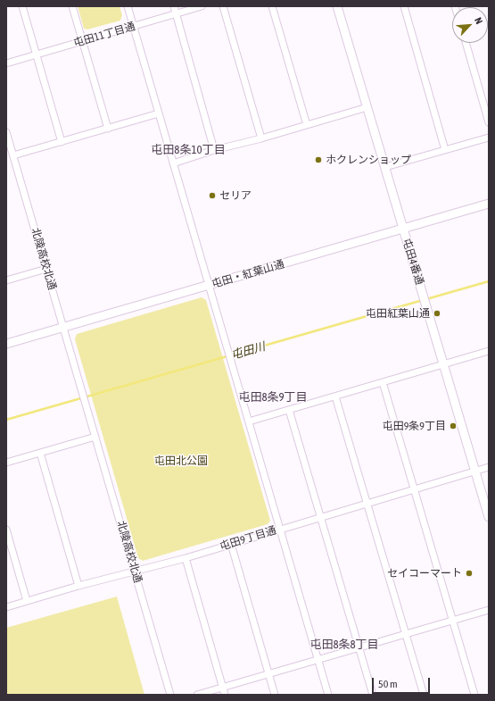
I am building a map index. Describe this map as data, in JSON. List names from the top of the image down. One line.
{"streets":{"street":["屯田11丁目通","北陵高校北通","屯田4番通","屯田・紅葉山通","屯田9丁目通"]},"crossings":[["北陵高校北通","屯田・紅葉山通"],["北陵高校北通","屯田9丁目通"],["屯田4番通","屯田・紅葉山通"],["屯田4番通","屯田9丁目通"]],"districts":["屯田8条10丁目","屯田8条9丁目","屯田8条8丁目"],"water":["屯田川"],"parks":["屯田北公園"],"places":["ホクレンショップ","セリア","屯田紅葉山通","屯田9条9丁目","セイコーマート"],"scale_bar":"50 m","north":"top right"}
